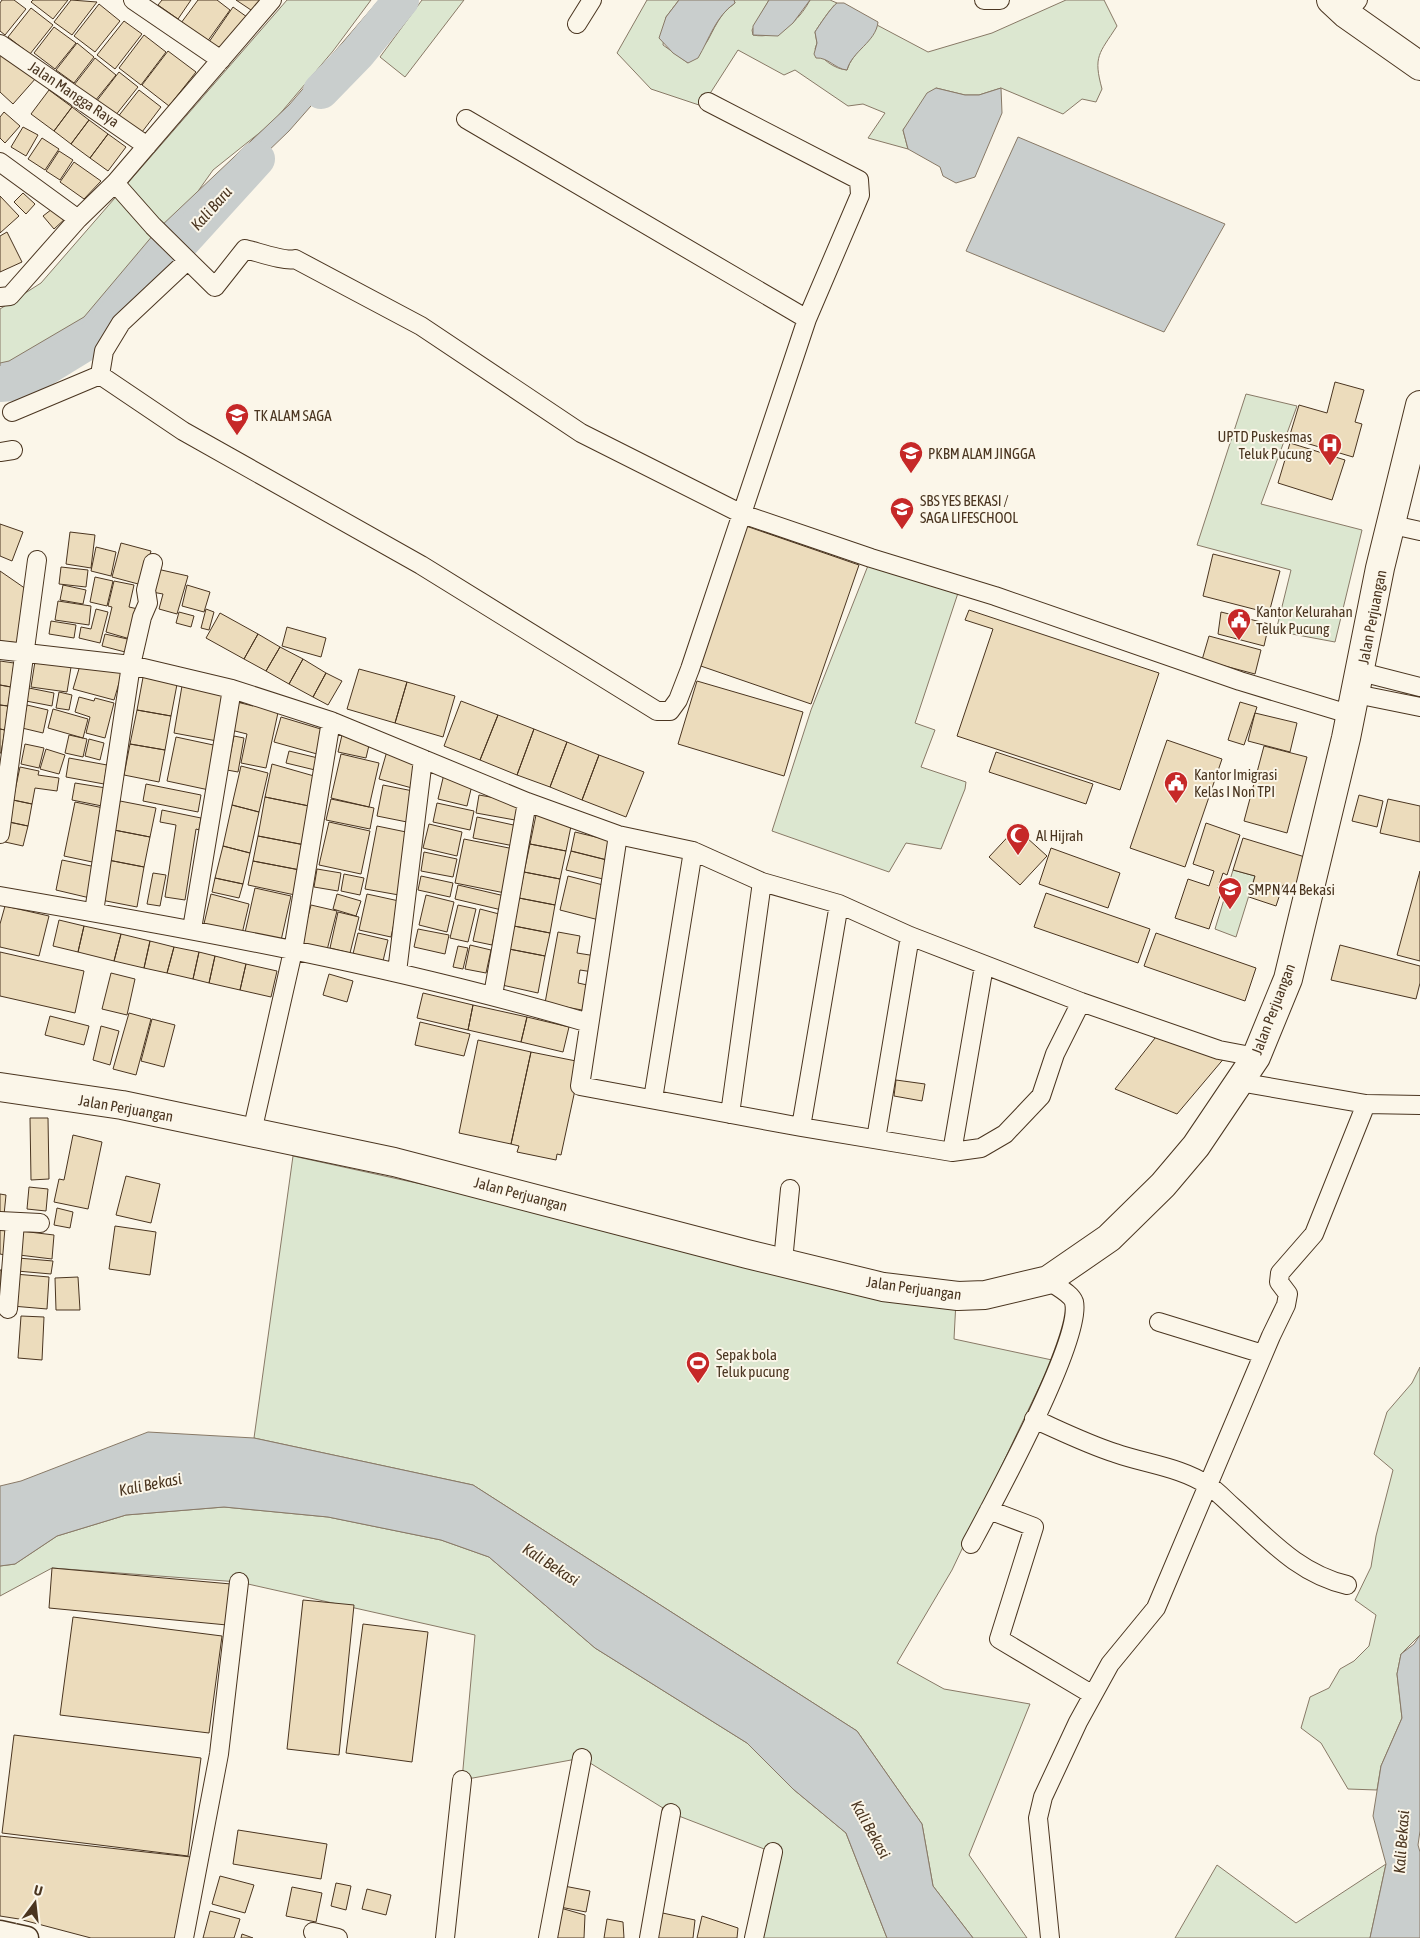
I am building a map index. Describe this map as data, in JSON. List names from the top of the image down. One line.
{"streets":{"main road":["Jalan Perjuangan"],"street":["Jalan Mangga Raya"]},"water":["Kali Baru","Kali Bekasi"],"places":{"school or university":["TK ALAM SAGA","PKBM ALAM JINGGA","SBS YES BEKASI / SAGA LIFESCHOOL","SMPN 44 Bekasi"],"hospital":["UPTD Puskesmas Teluk Pucung"],"public building":["Kantor Kelurahan Teluk Pucung","Kantor Imigrasi Kelas I Non TPI"],"mosque":["Al Hijrah"],"sports":["Sepak bola Teluk pucung"]},"north":"top"}
